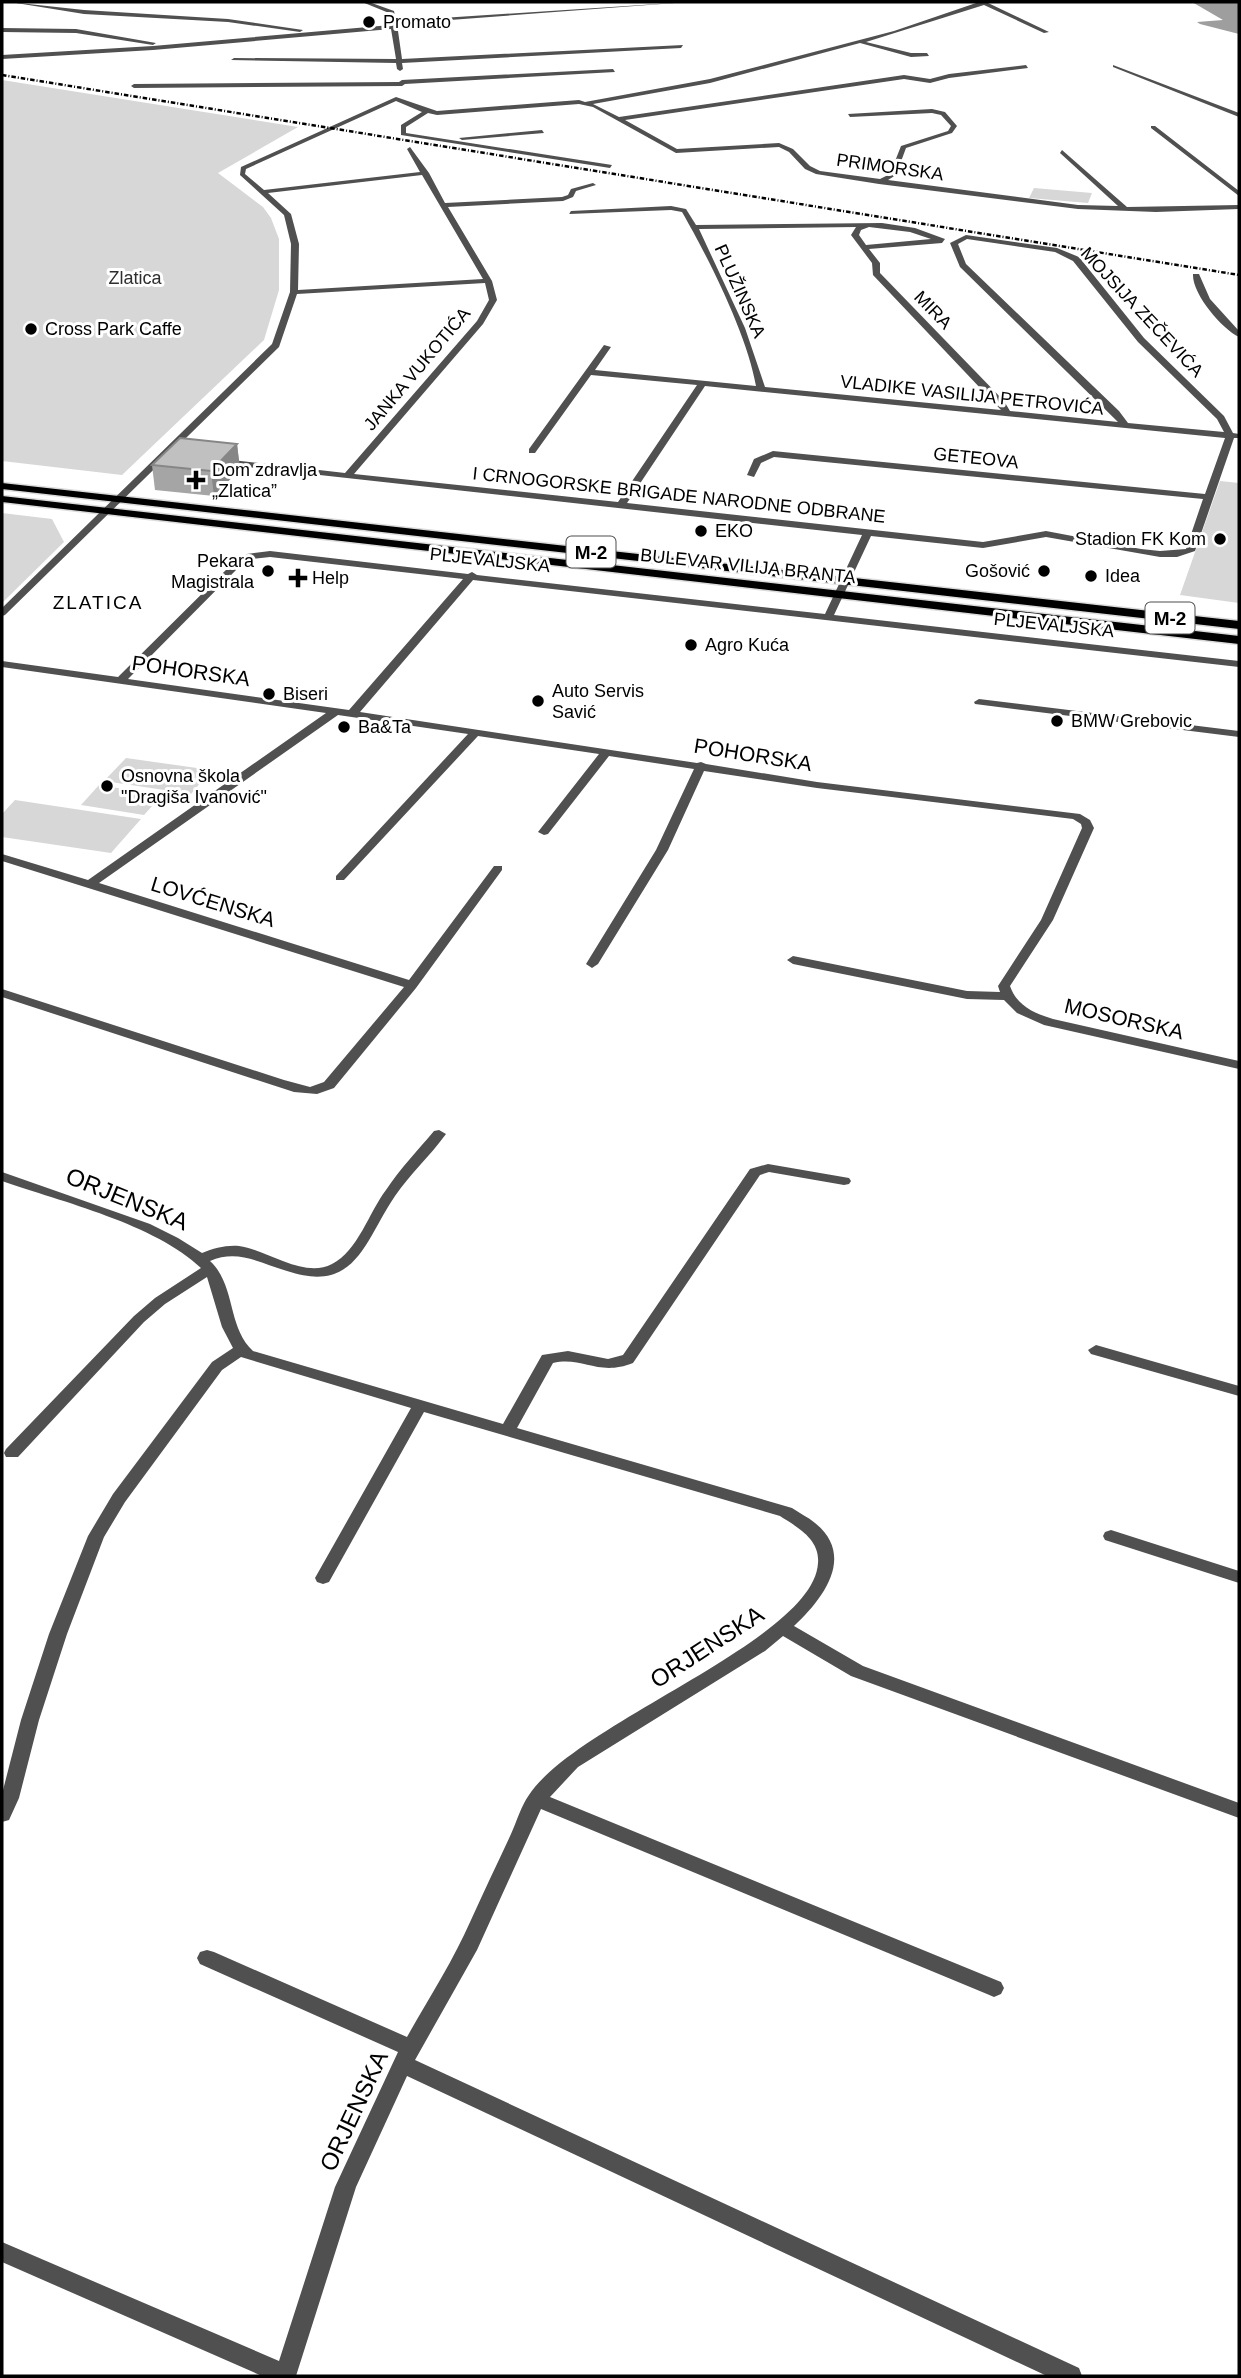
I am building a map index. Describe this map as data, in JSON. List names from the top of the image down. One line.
{"streets":{"main road":["M-2","BULEVAR VILIJA BRANTA"],"street":["PRIMORSKA","PLUŽINSKA","MIRA","MOJSIJA ZEČEVIĆA","JANKA VUKOTIĆA","VLADIKE VASILIJA PETROVIĆA","GETEOVA","I CRNOGORSKE BRIGADE NARODNE ODBRANE","PLJEVALJSKA","POHORSKA","LOVĆENSKA","MOSORSKA","ORJENSKA"]},"crossings":[["PLUŽINSKA","VLADIKE VASILIJA PETROVIĆA"],["MIRA","VLADIKE VASILIJA PETROVIĆA"],["MOJSIJA ZEČEVIĆA","VLADIKE VASILIJA PETROVIĆA"],["JANKA VUKOTIĆA","I CRNOGORSKE BRIGADE NARODNE ODBRANE"],["GETEOVA","I CRNOGORSKE BRIGADE NARODNE ODBRANE"],["PLJEVALJSKA","POHORSKA"],["POHORSKA","MOSORSKA"]],"districts":["ZLATICA"],"parks":["Zlatica"],"places":{"other":["Promato","Cross Park Caffe","EKO","Stadion FK Kom","Pekara Magistrala","Gošović","Idea","Agro Kuća","Biseri","Auto Servis Savić","BMW Grebovic","Ba&Ta","Osnovna škola \"Dragiša Ivanović\""],"health":["Dom zdravlja „Zlatica”","Help"]}}
